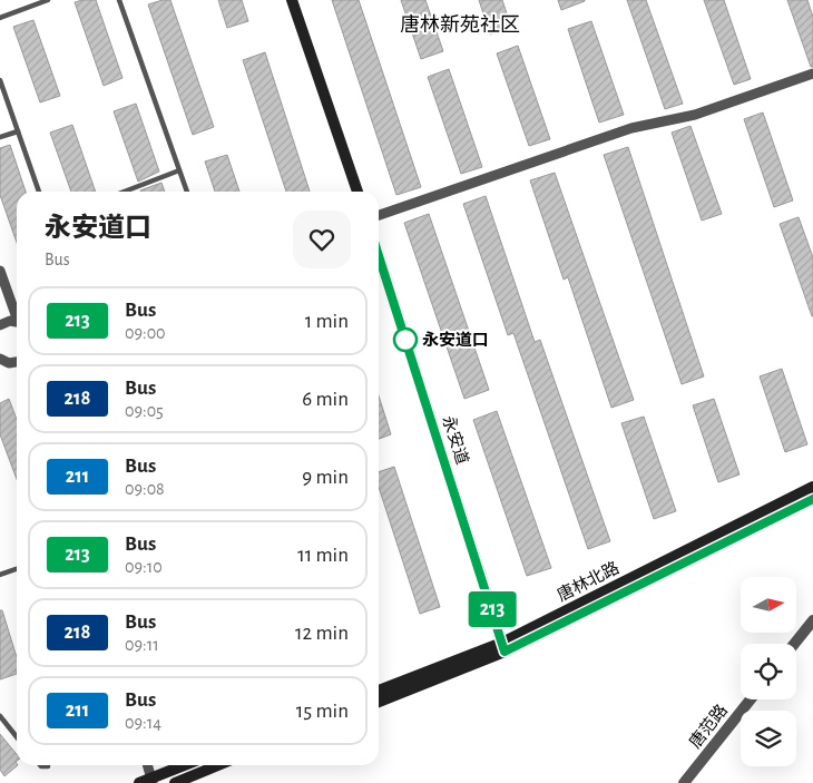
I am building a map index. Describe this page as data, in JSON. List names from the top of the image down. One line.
{"streets":{"main road":["永安道","唐林北路"],"street":["唐范路"]},"crossings":[["永安道","唐林北路"]],"districts":["唐林新苑社区"],"places":["永安道口"],"lines":["bus line 213"],"north":"right","page":{"on_map":"213","heading":["永安道口","Bus"],"list":[{"mark":"213","name":"Bus","note":"09:00","value":"1 min"},{"mark":"218","name":"Bus","note":"09:05","value":"6 min"},{"mark":"211","name":"Bus","note":"09:08","value":"9 min"},{"mark":"213","name":"Bus","note":"09:10","value":"11 min"},{"mark":"218","name":"Bus","note":"09:11","value":"12 min"},{"mark":"211","name":"Bus","note":"09:14","value":"15 min"}]}}
